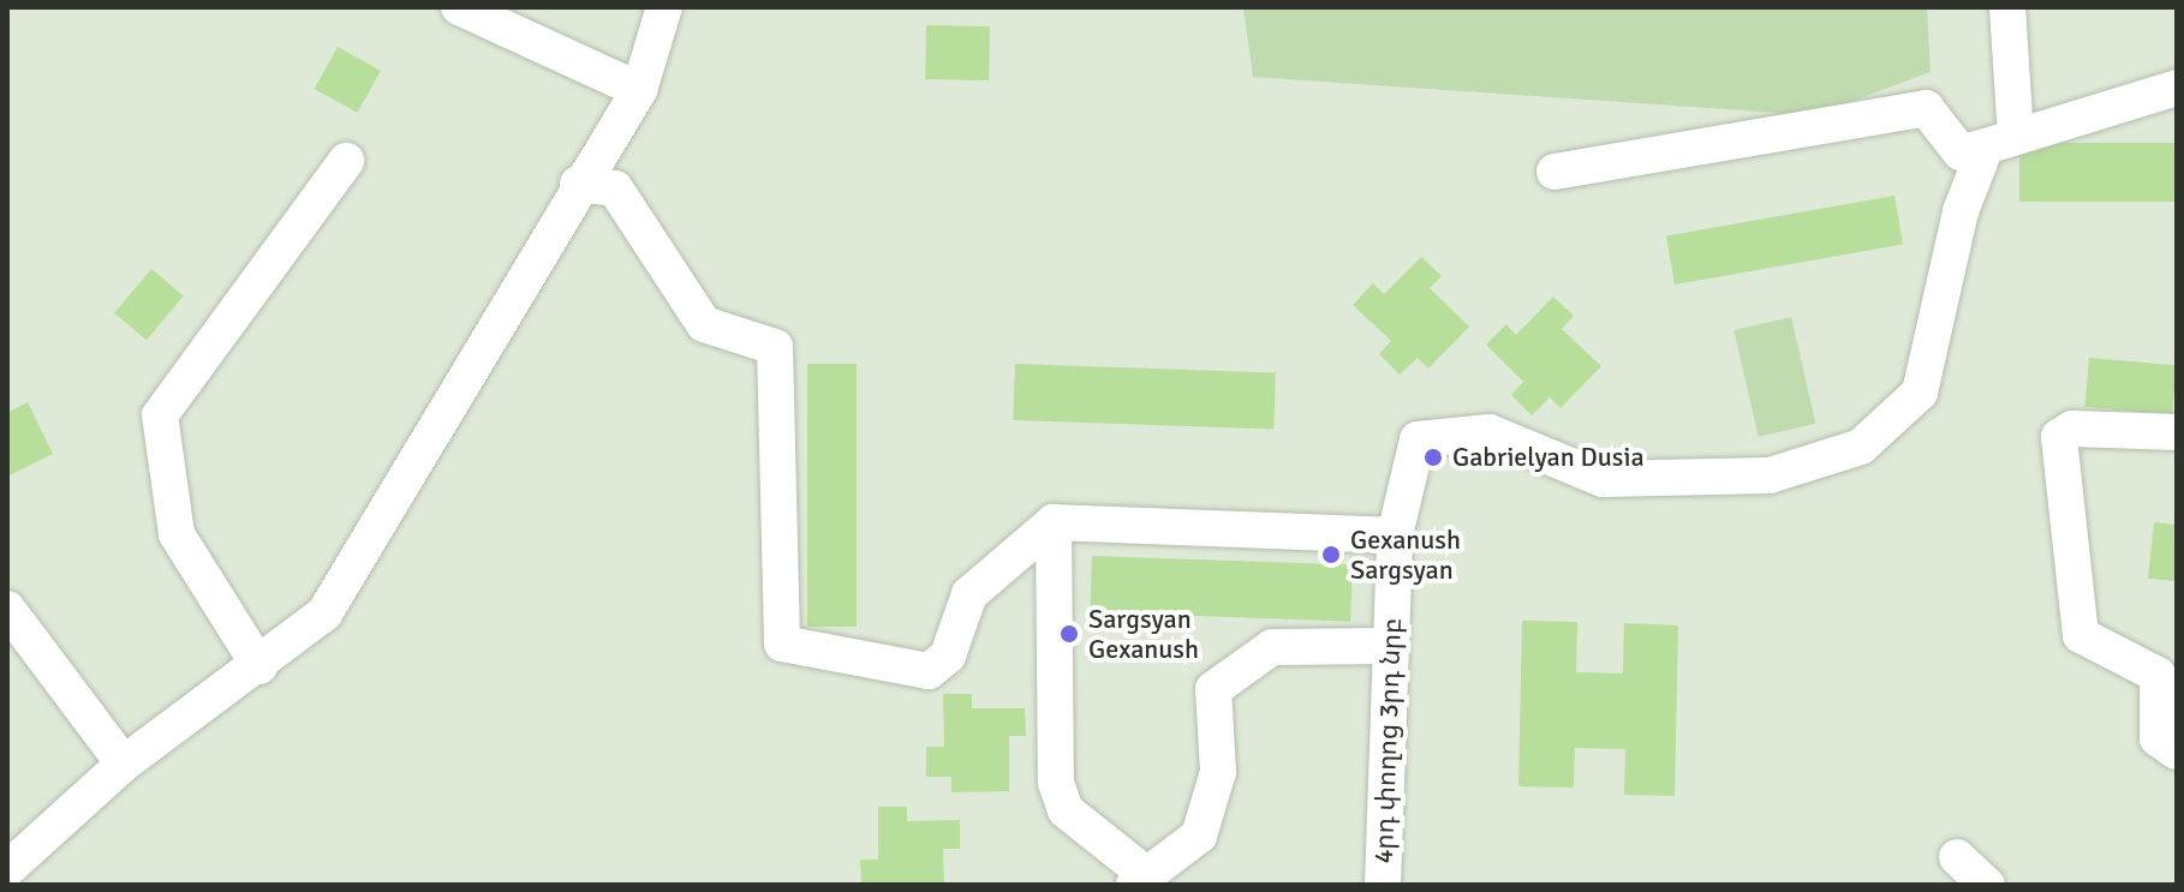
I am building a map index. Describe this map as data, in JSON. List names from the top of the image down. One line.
{"streets":{"street":["4րդ փողոց 3րդ նրբ"]},"places":["Gabrielyan Dusia","Gexanush Sargsyan","Sargsyan Gexanush"]}
